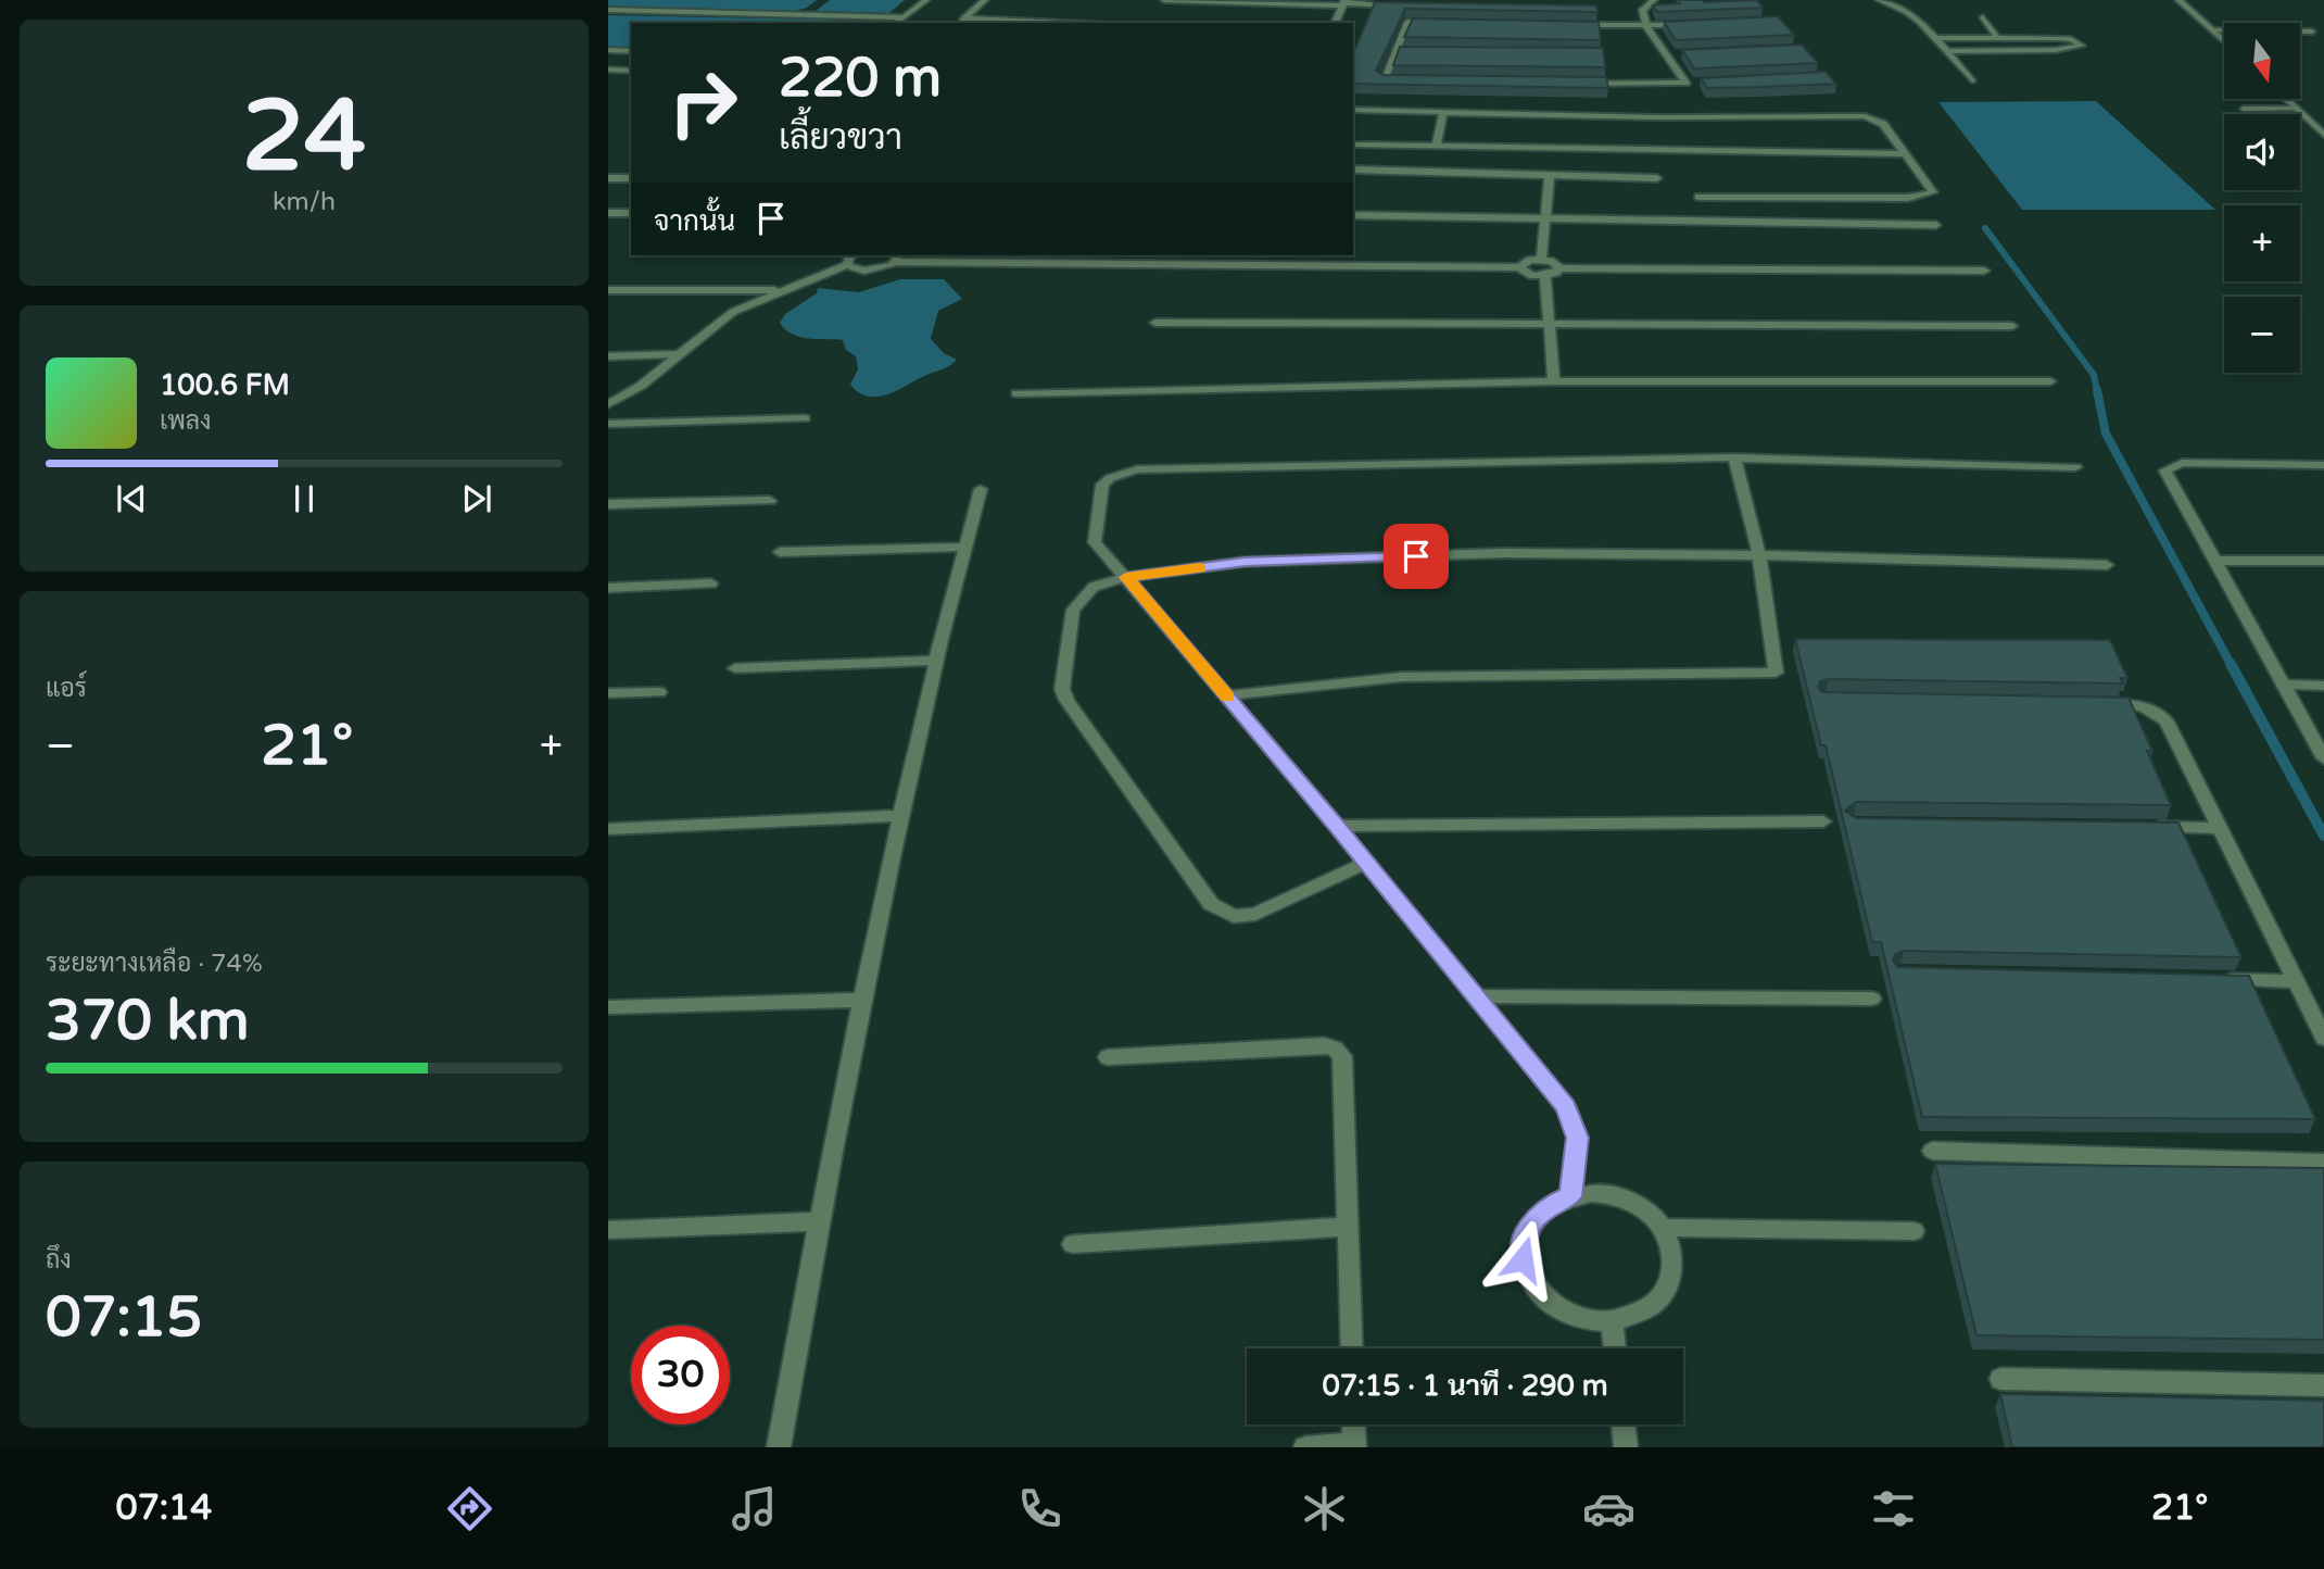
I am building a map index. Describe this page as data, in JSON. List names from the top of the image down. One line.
{"north":"bottom","page":{"tile":[["24","km/h"],"แอร์",["ระยะทางเหลือ · 74%","370 km"],["ถึง","07:15"]],"map_buttons":["+","−"],"turn":["220 m","เลี้ยวขวา"],"then":"จากนั้น","song":["100.6 FM","เพลง"],"heat":["−","21°","+"],"limit":"30","trip":"07:15 · 1 นาที · 290 m","tabs":["07:14","21°"]}}
